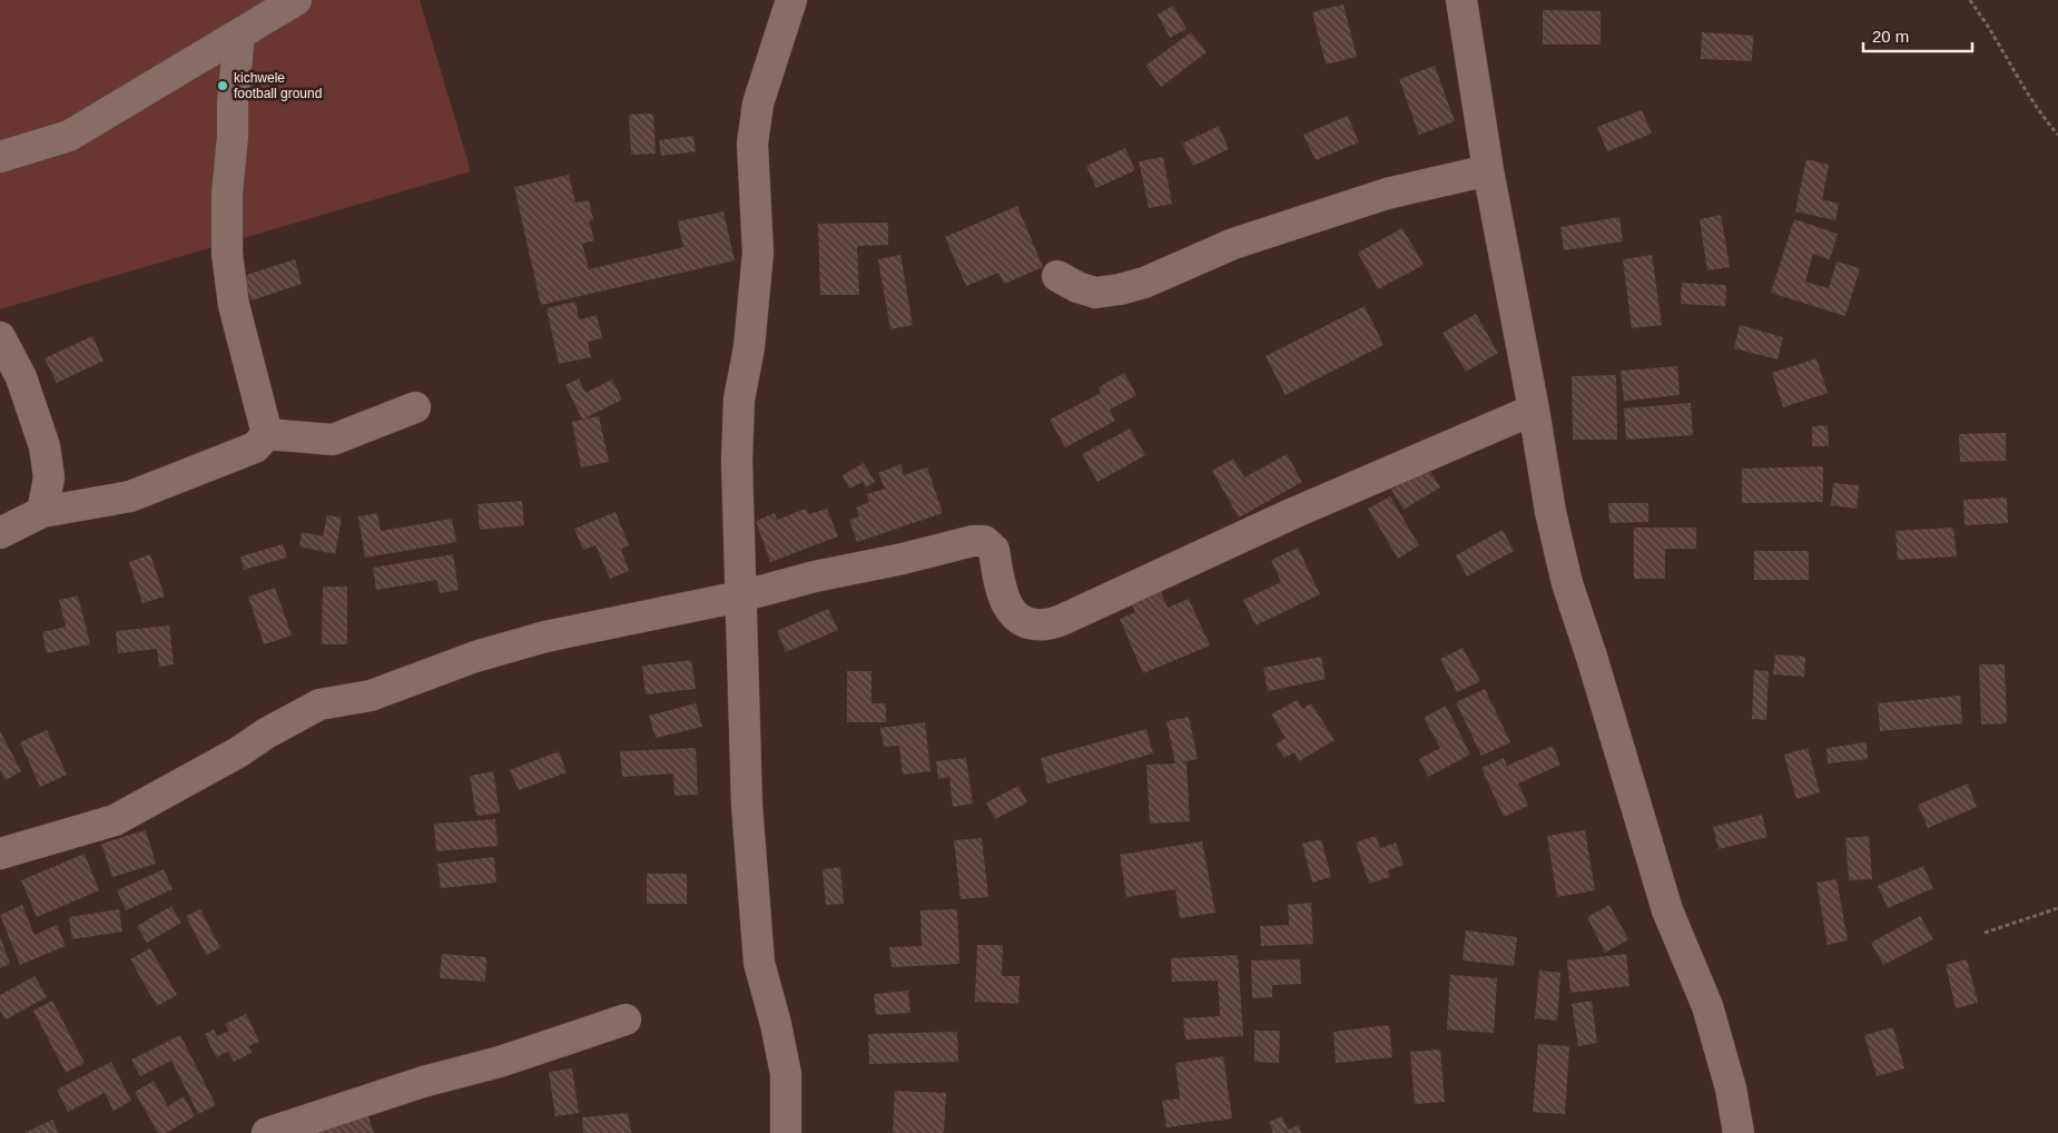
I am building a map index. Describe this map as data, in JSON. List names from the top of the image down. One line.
{"places":["kichwele football ground"],"scale_bar":"20 m"}
